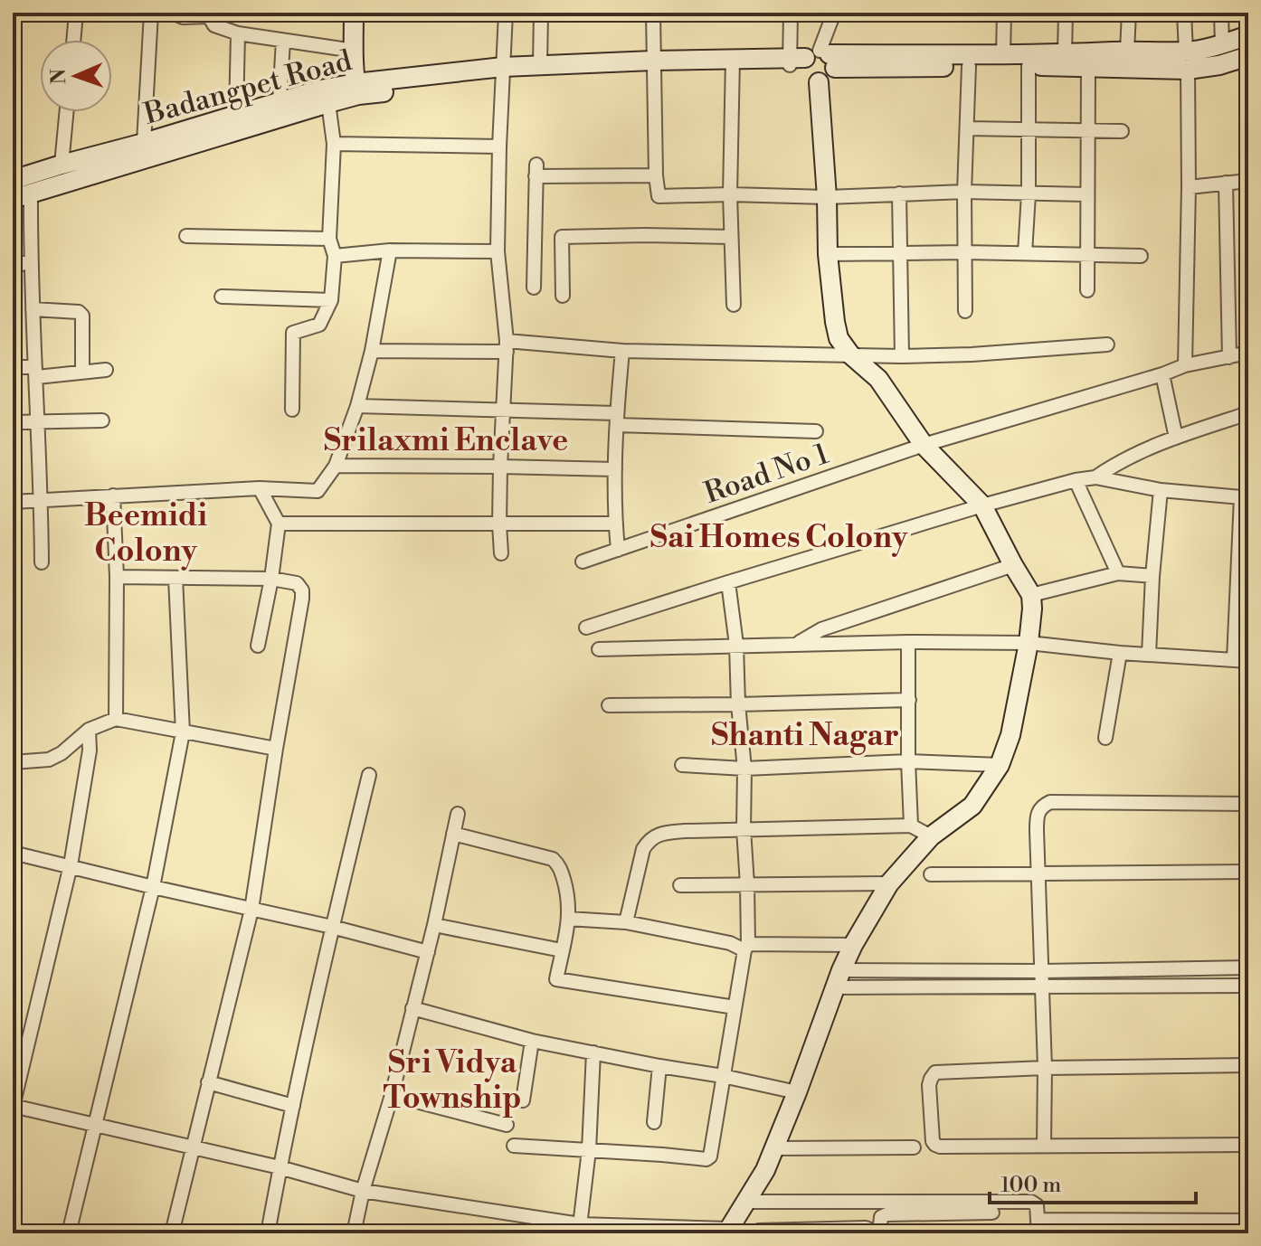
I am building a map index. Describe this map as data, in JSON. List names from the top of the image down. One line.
{"streets":{"main road":["Badangpet Road"],"street":["Road No 1"]},"districts":["Srilaxmi Enclave","Beemidi Colony","Sai Homes Colony","Shanti Nagar","Sri Vidya Township"],"scale_bar":"100 m","north":"left"}
